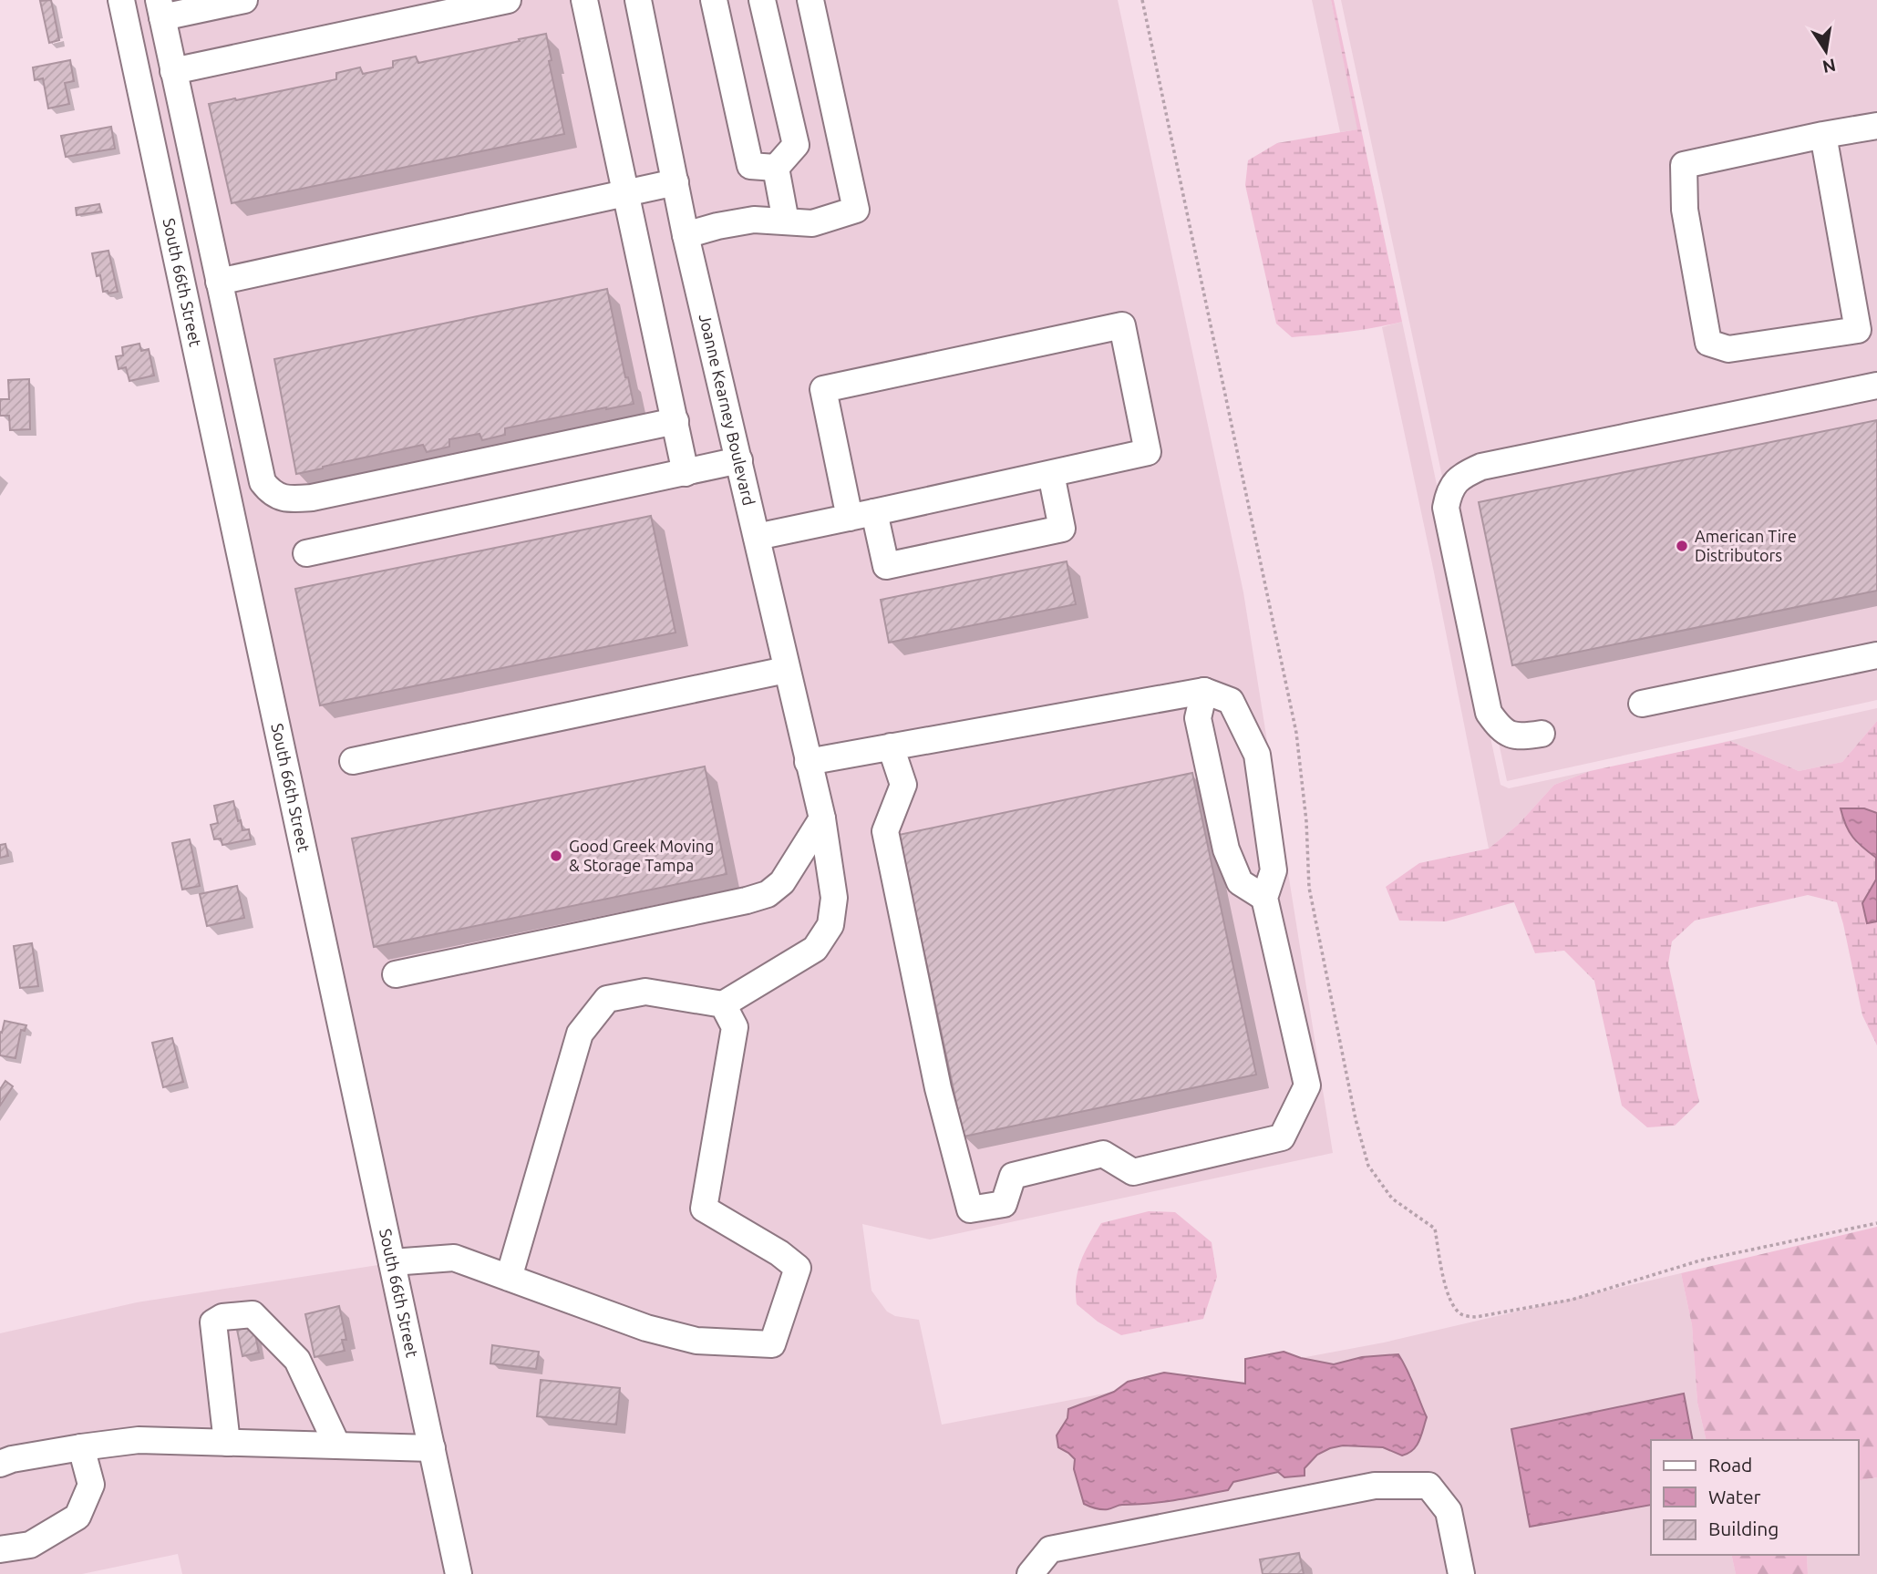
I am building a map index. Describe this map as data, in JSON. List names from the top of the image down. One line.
{"streets":{"street":["South 66th Street","Joanne Kearney Boulevard"]},"places":["American Tire Distributors","Good Greek Moving & Storage Tampa"],"legend":["Road","Water","Building"],"north":"bottom"}
